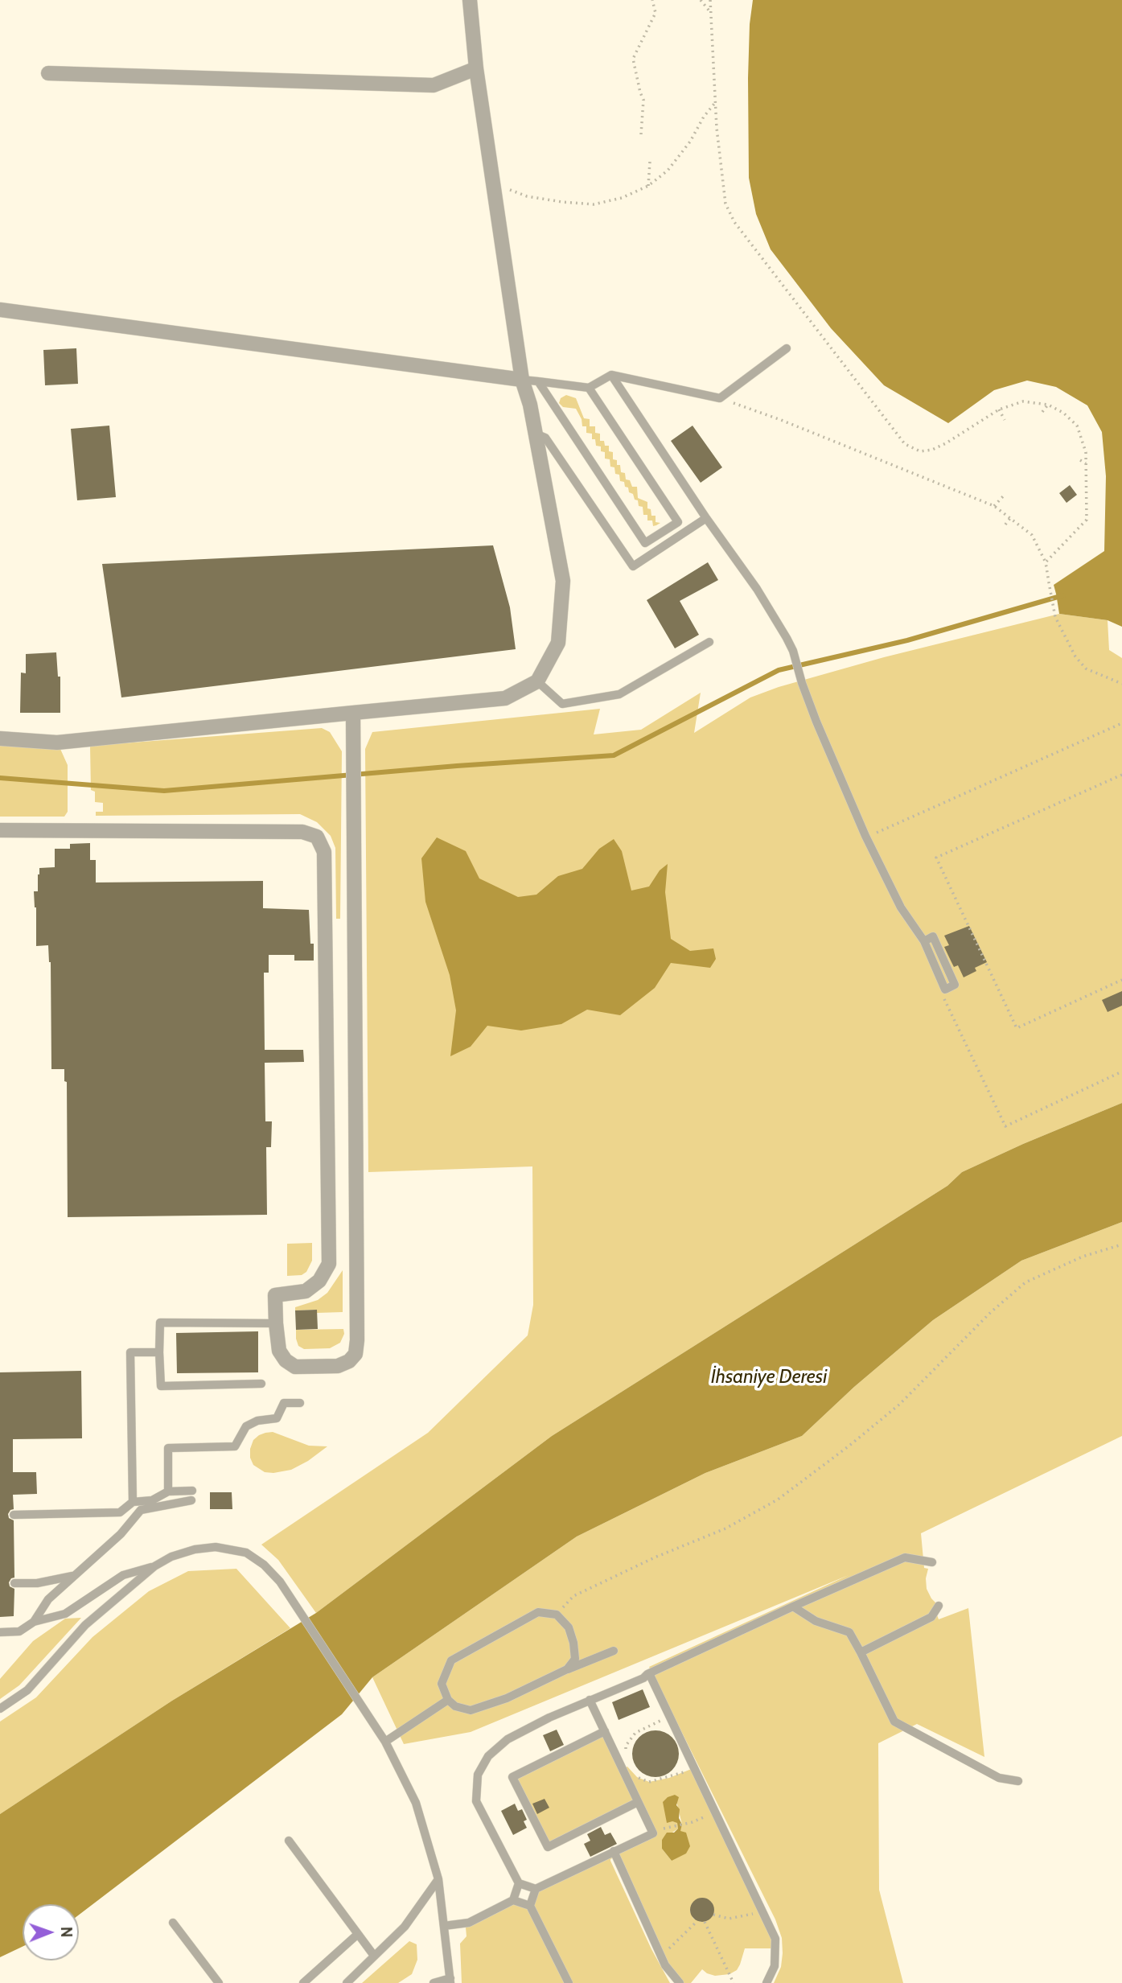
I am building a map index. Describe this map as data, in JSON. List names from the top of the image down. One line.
{"water":["İhsaniye Deresi"],"north":"right"}
